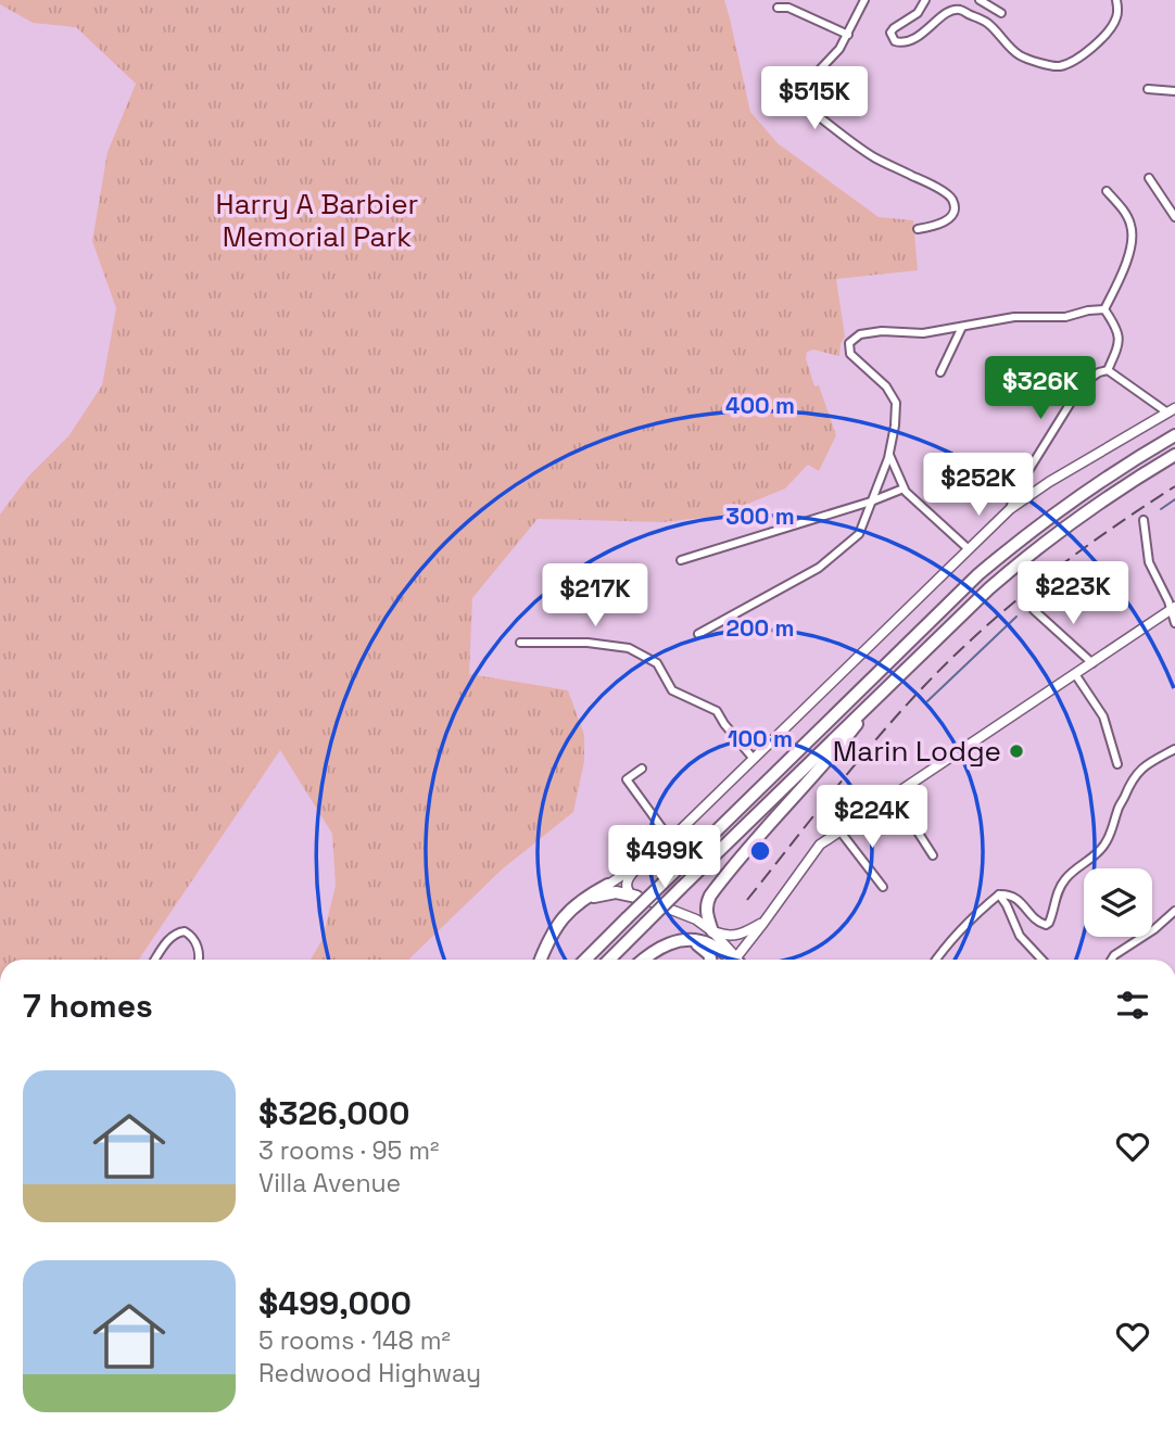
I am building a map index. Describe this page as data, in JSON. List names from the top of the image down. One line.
{"parks":["Harry A Barbier Memorial Park"],"places":["Marin Lodge"],"page":{"price":["$515K","$326K","$252K","$223K","$217K","$224K","$499K"],"heading":"7 homes","list":[{"name":"$326,000","note":"3 rooms · 95 m² · Villa Avenue"},{"name":"$499,000","note":"5 rooms · 148 m² · Redwood Highway"}]},"rings":["400 m","300 m","200 m","100 m"]}
